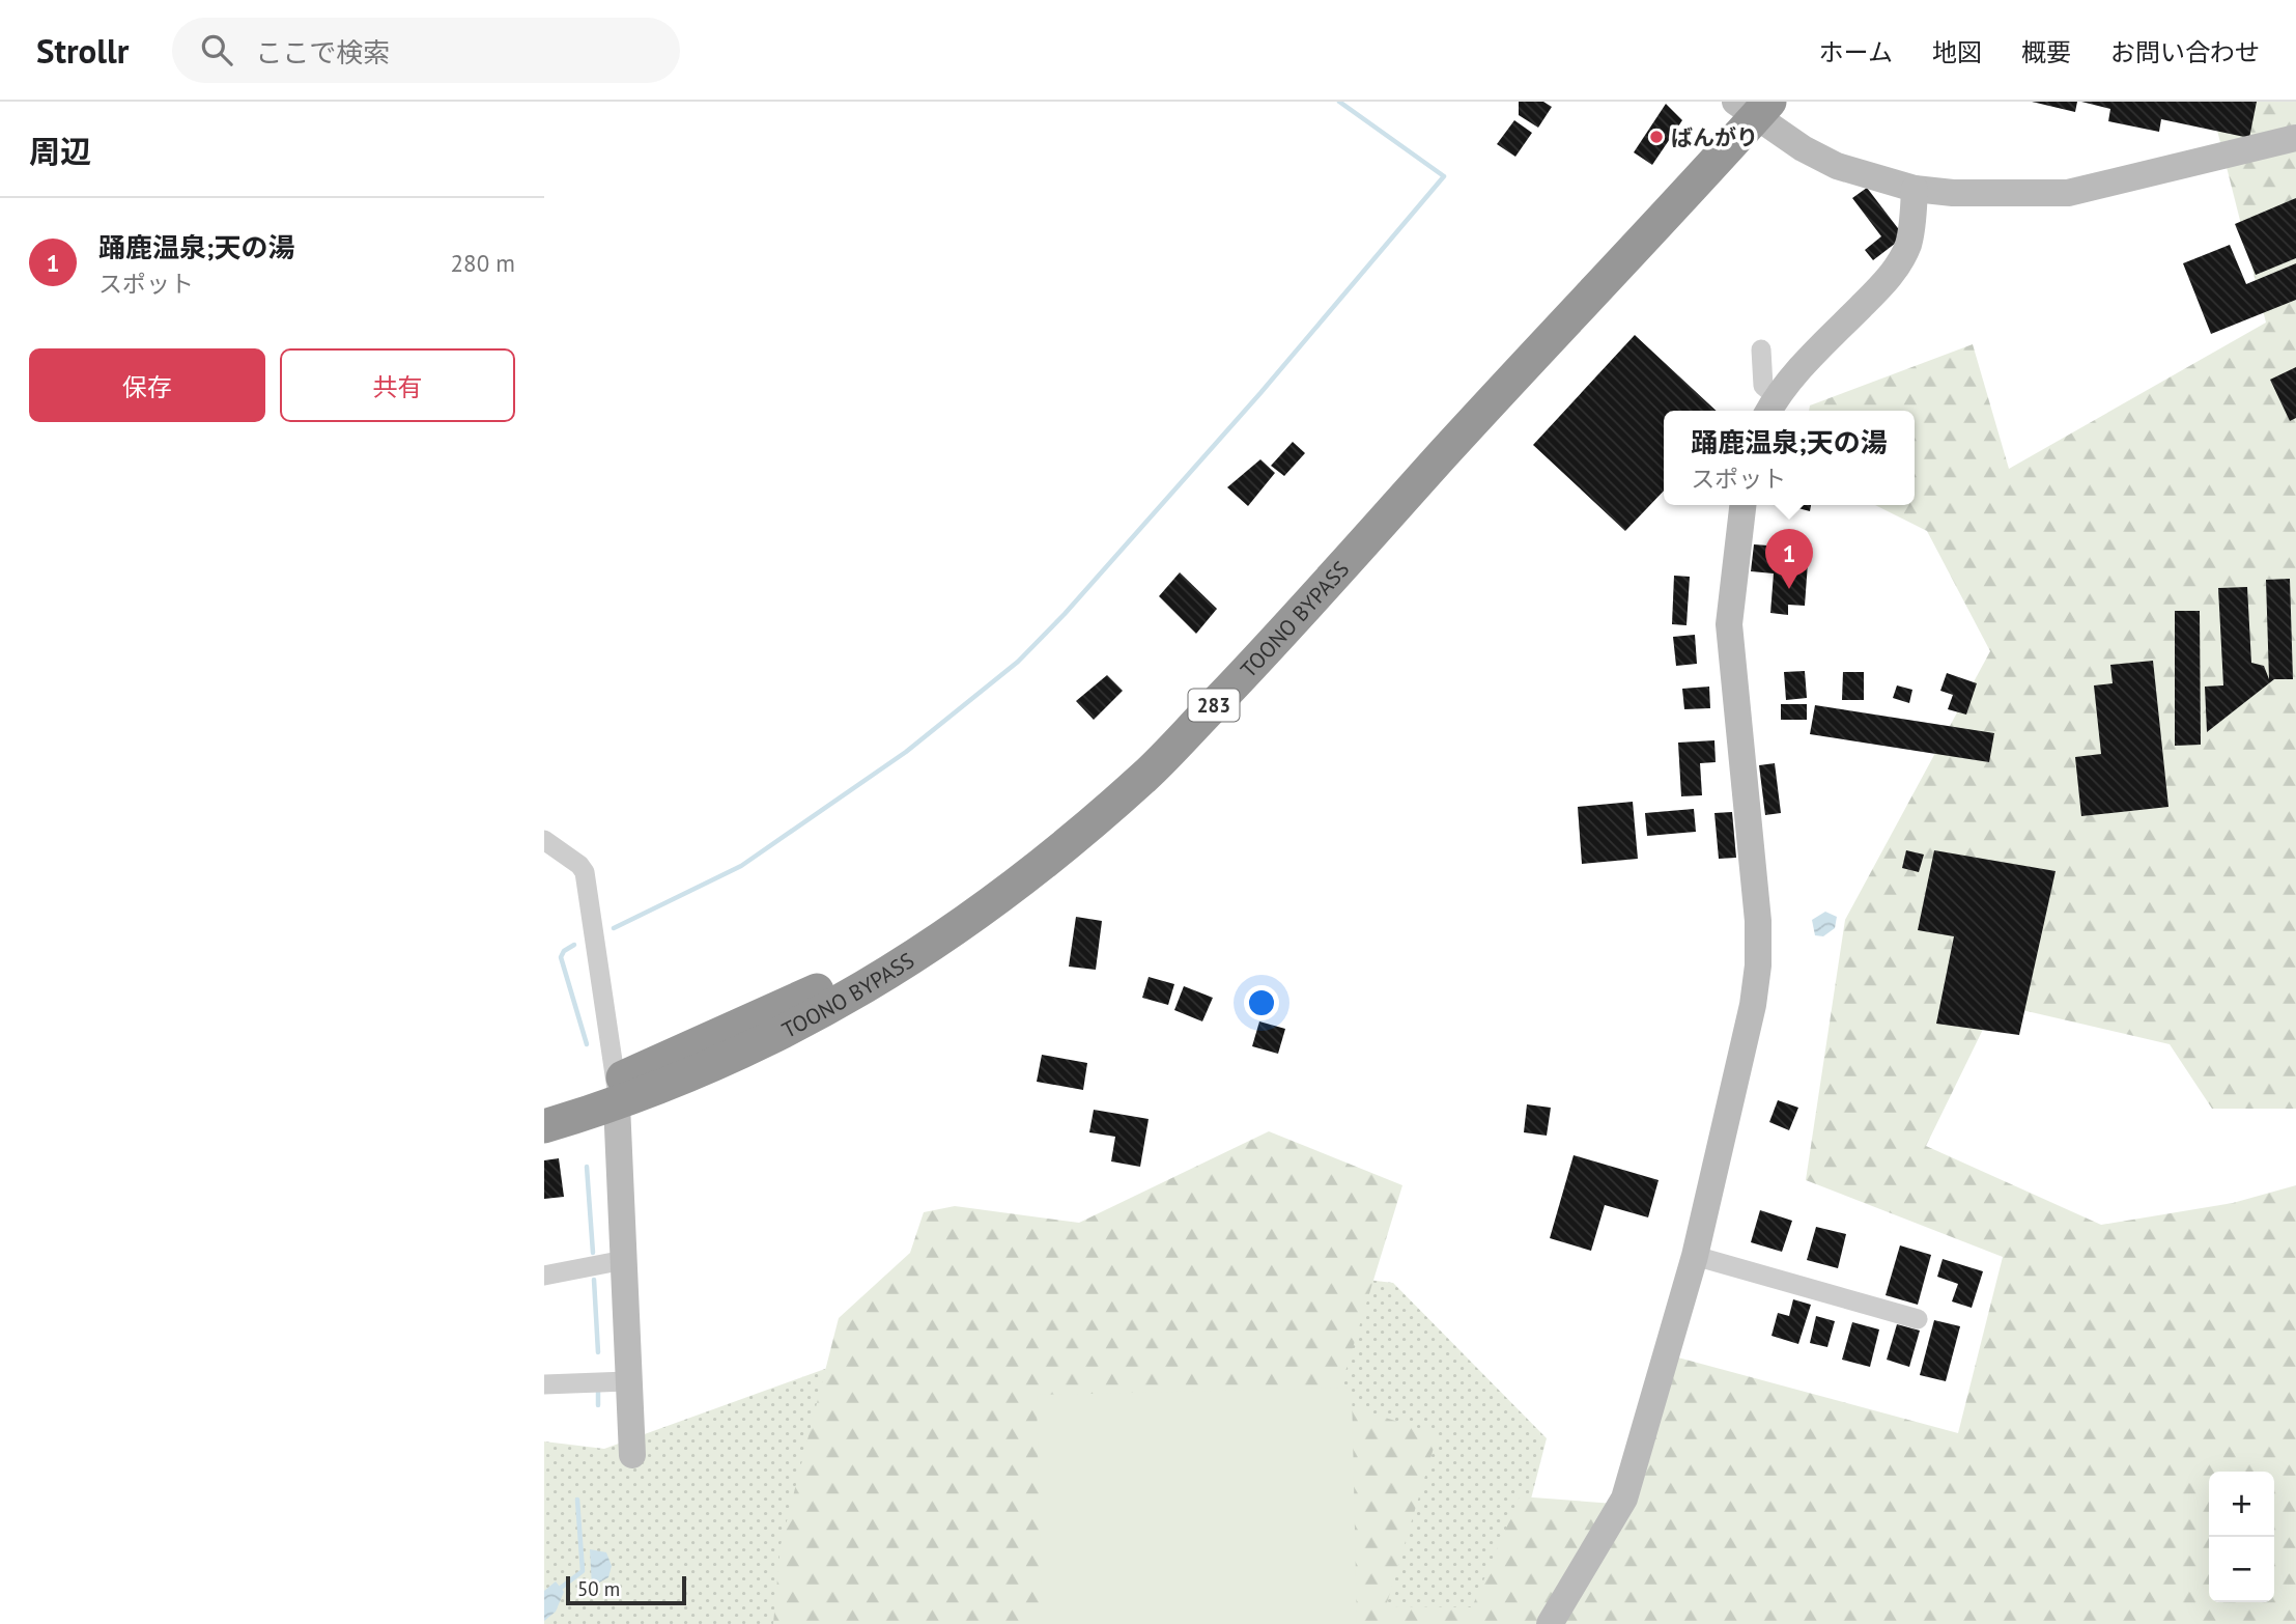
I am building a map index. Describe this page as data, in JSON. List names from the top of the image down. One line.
{"streets":{"highway":["TOONO BYPASS","283"]},"places":["ばんがり"],"scale_bar":"50 m","page":{"header":"Strollr","search":"ここで検索","nav":["ホーム","地図","概要","お問い合わせ"],"heading":"周辺","list":[{"mark":"1","name":"踊鹿温泉;天の湯","note":"スポット","value":"280 m"}],"buttons":["保存","共有"],"popup":["踊鹿温泉;天の湯","スポット"],"pins":"1","map_buttons":["+","−"],"scale":"50 m"}}
